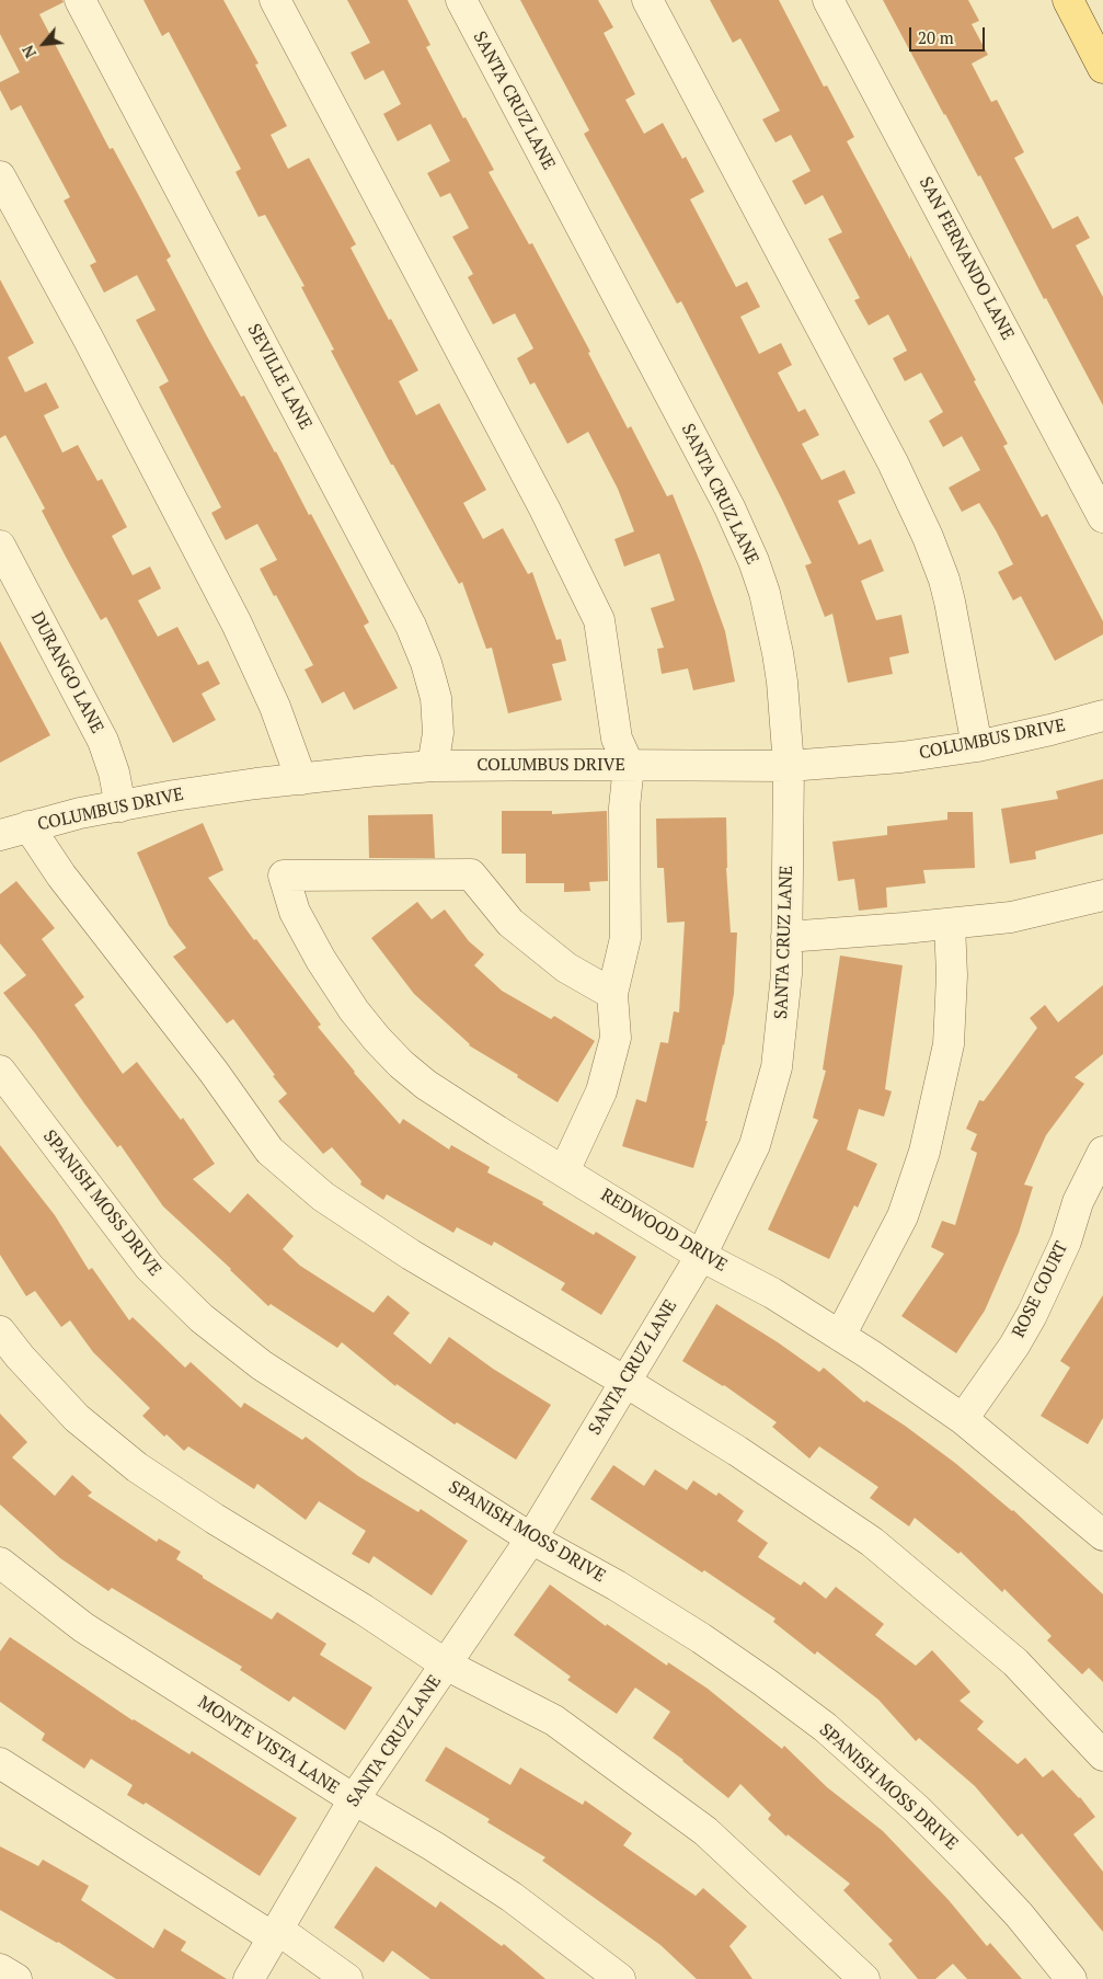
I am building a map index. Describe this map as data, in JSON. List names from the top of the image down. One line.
{"streets":{"street":["SANTA CRUZ LANE","SAN FERNANDO LANE","SEVILLE LANE","DURANGO LANE","COLUMBUS DRIVE","SPANISH MOSS DRIVE","REDWOOD DRIVE","ROSE COURT","MONTE VISTA LANE"]},"crossings":[["SANTA CRUZ LANE","COLUMBUS DRIVE"],["SANTA CRUZ LANE","SPANISH MOSS DRIVE"],["SANTA CRUZ LANE","REDWOOD DRIVE"],["SANTA CRUZ LANE","MONTE VISTA LANE"],["SEVILLE LANE","COLUMBUS DRIVE"],["DURANGO LANE","COLUMBUS DRIVE"],["REDWOOD DRIVE","ROSE COURT"]],"scale_bar":"20 m","north":"bottom left"}
